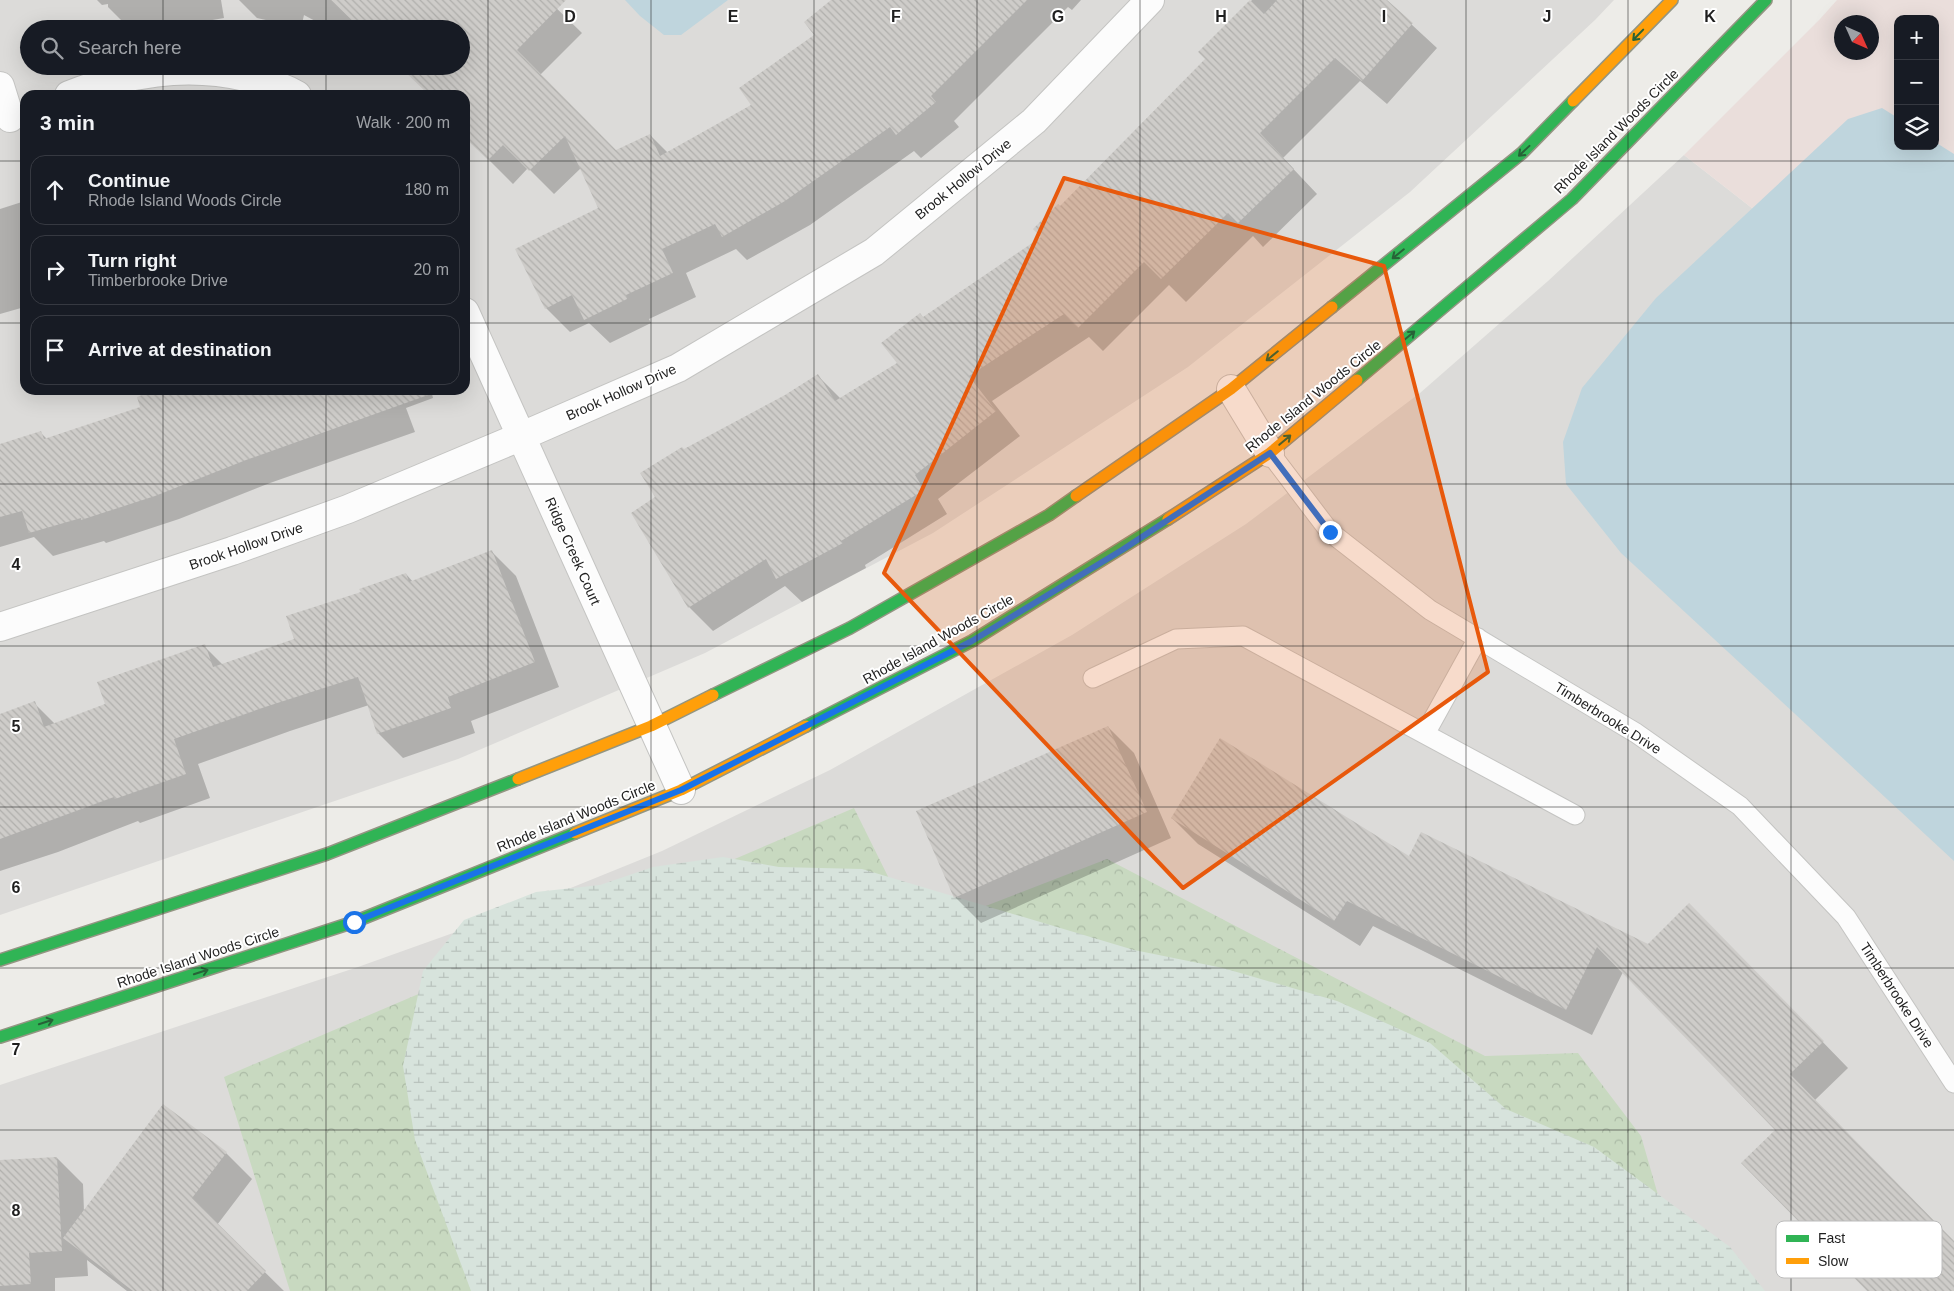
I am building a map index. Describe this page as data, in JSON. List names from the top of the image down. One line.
{"streets":{"street":["Rhode Island Woods Circle","Brook Hollow Drive","Ridge Creek Court","Timberbrooke Drive"]},"crossings":[["Rhode Island Woods Circle","Ridge Creek Court"],["Rhode Island Woods Circle","Timberbrooke Drive"],["Brook Hollow Drive","Ridge Creek Court"]],"legend":["Fast","Slow"],"north":"bottom right","page":{"map_buttons":["+","−"],"search":"Search here","heading":["3 min","Walk · 200 m"],"list":[["Continue","Rhode Island Woods Circle","180 m"],["Turn right","Timberbrooke Drive","20 m"],"Arrive at destination"]},"grid":{"columns":["D","E","F","G","H","I","J","K"],"rows":["4","5","6","7","8"]}}
